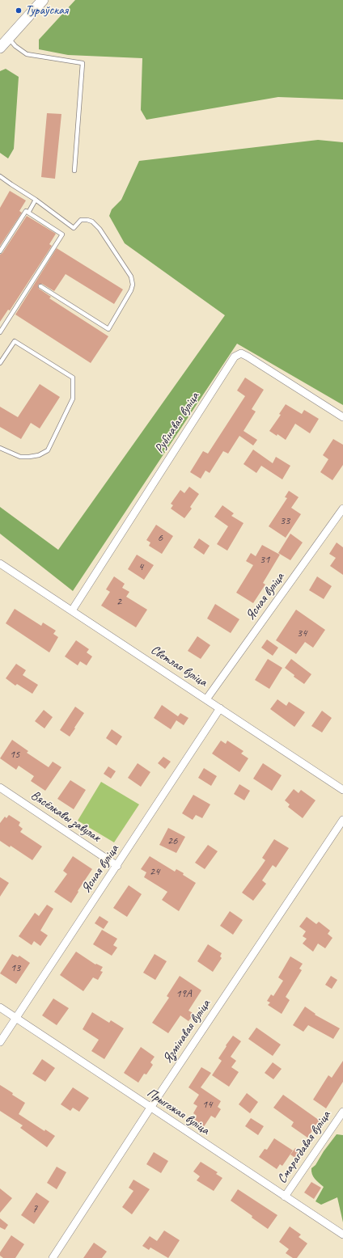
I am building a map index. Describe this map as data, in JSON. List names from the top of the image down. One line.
{"streets":{"street":["Рубінавая вуліца","Ясная вуліца","Светлая вуліца","Вясёлкавы завулак","Язмінавая вуліца","Прыгожая вуліца","Смарагдавая вуліца"]},"crossings":[["Рубінавая вуліца","Светлая вуліца"],["Ясная вуліца","Светлая вуліца"],["Ясная вуліца","Вясёлкавы завулак"],["Ясная вуліца","Прыгожая вуліца"],["Язмінавая вуліца","Прыгожая вуліца"],["Прыгожая вуліца","Смарагдавая вуліца"]],"places":["Тураўская"],"house_numbers":["33","6","31","4","2","34","15","26","24","13","19А","14","7"]}
